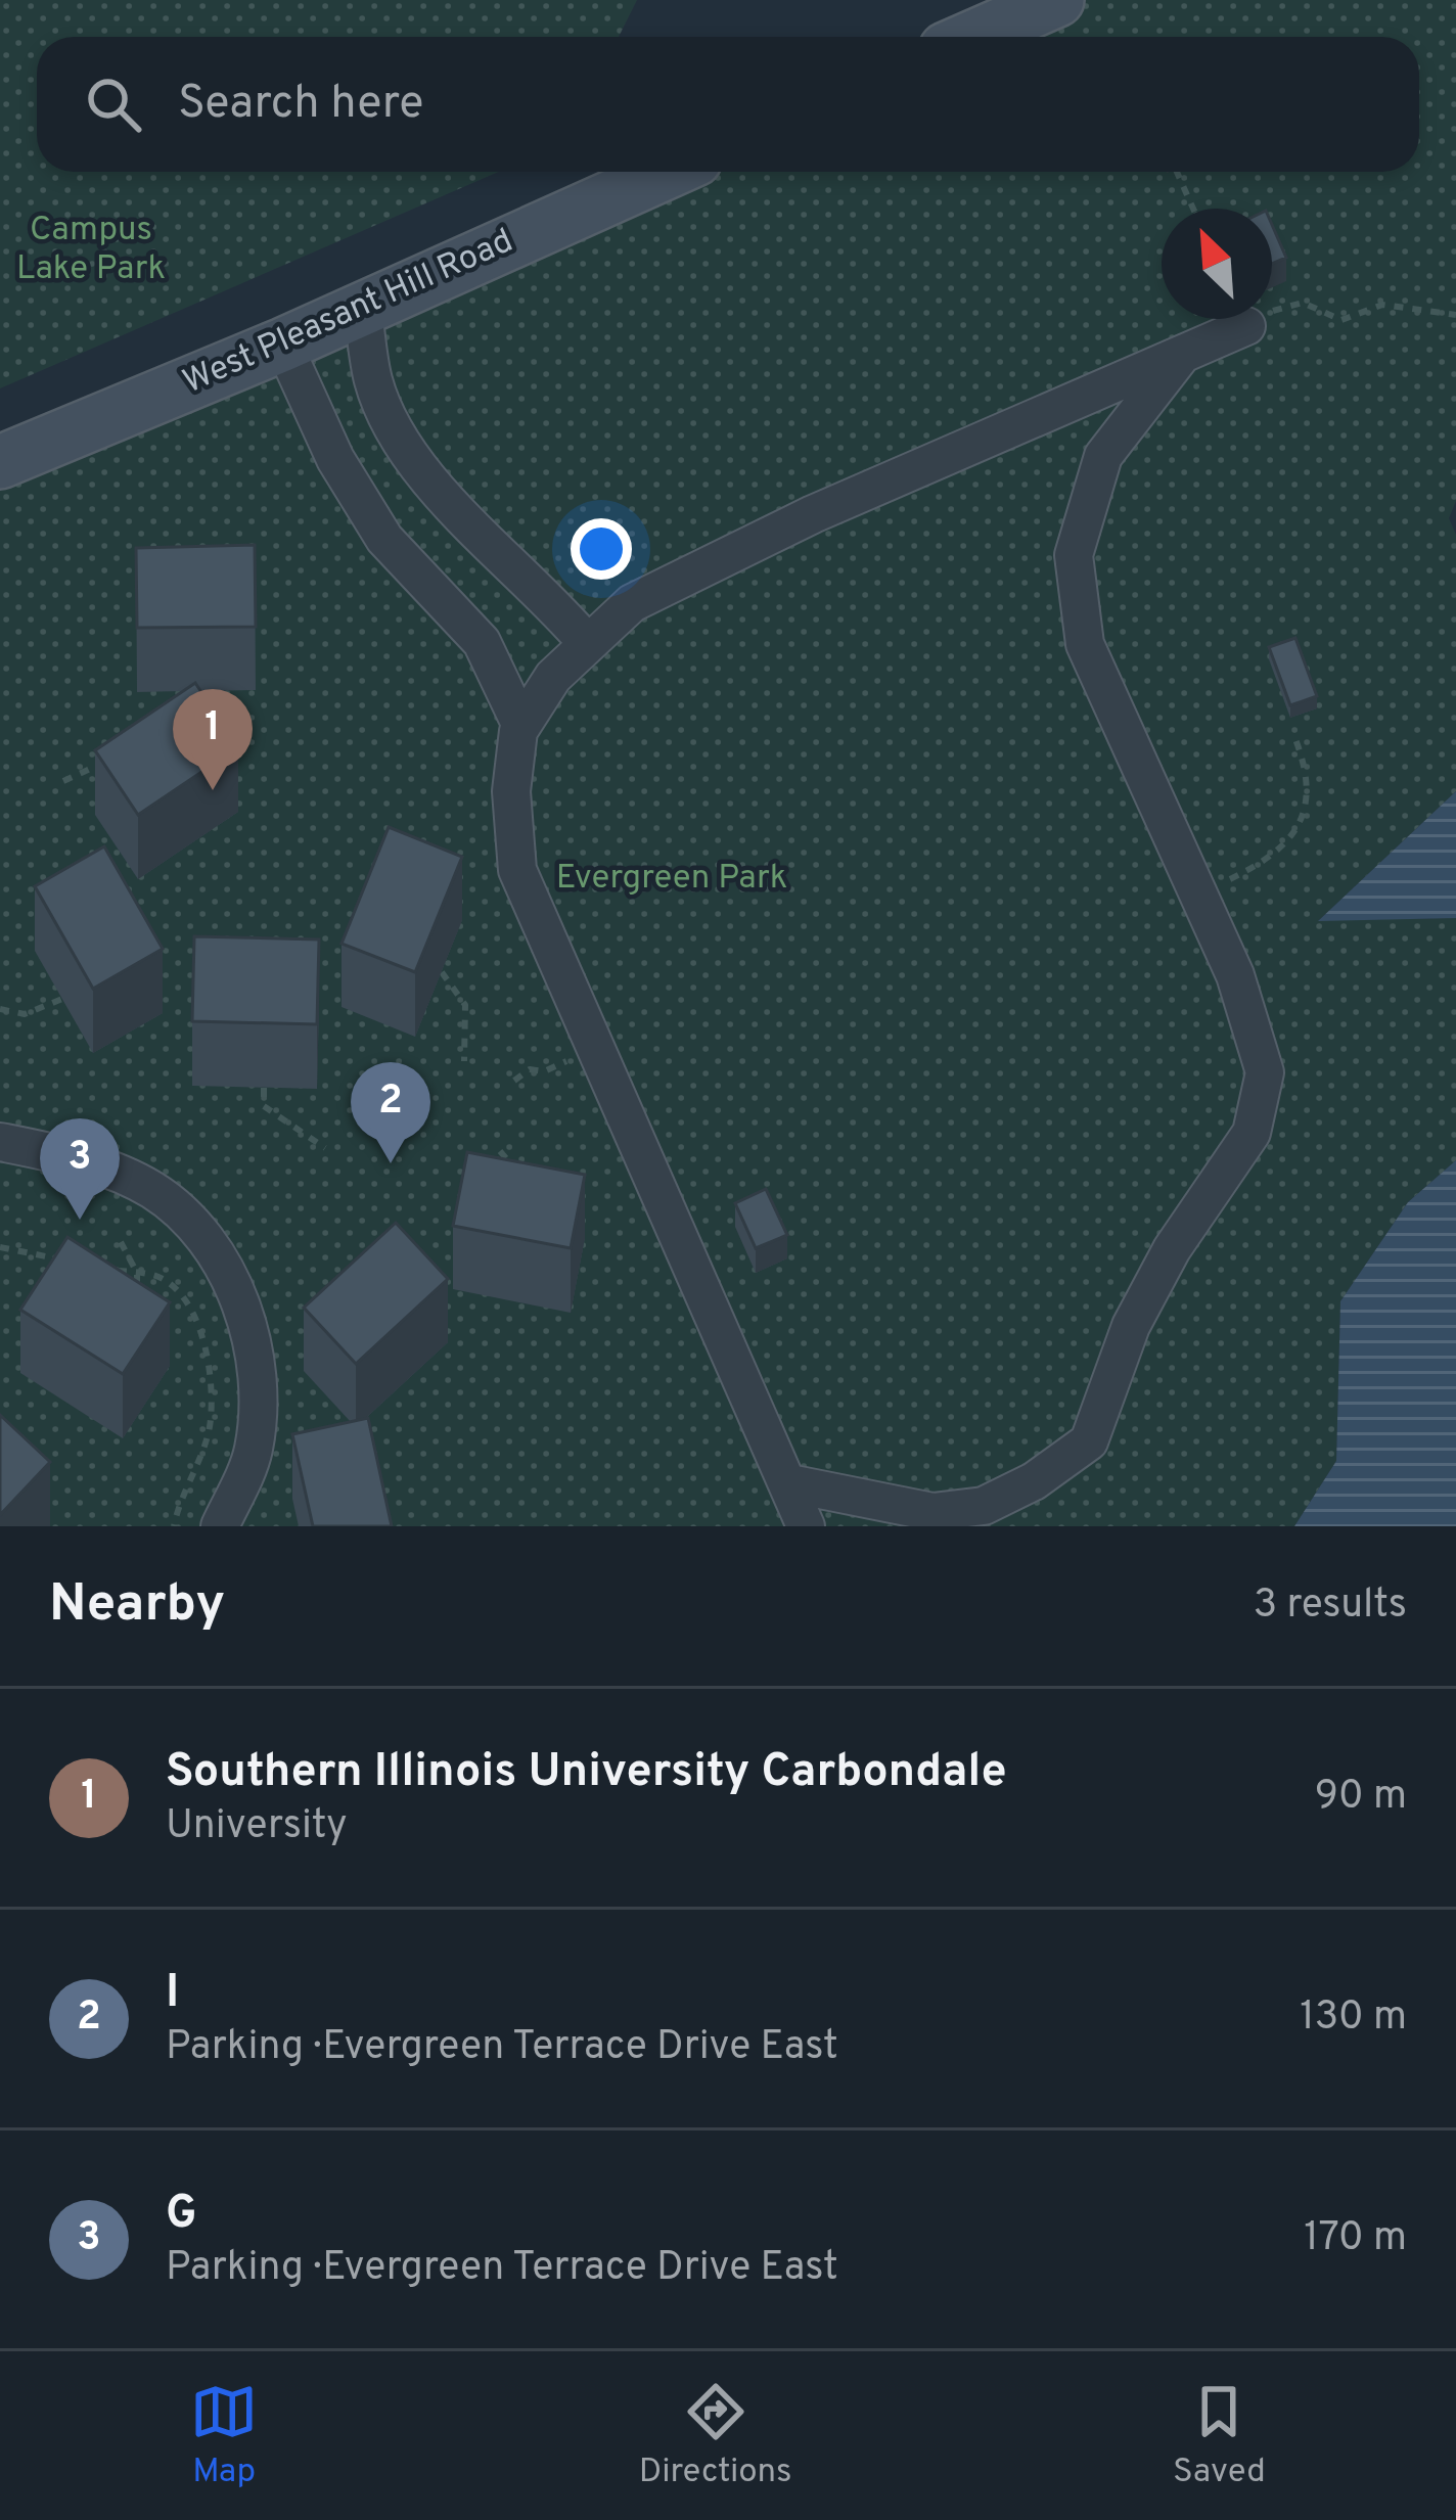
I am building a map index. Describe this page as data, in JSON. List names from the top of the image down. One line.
{"streets":{"street":["West Pleasant Hill Road"]},"parks":["Campus Lake Park","Evergreen Park"],"north":"top left","page":{"search":"Search here","pins":["1","2","3"],"heading":["Nearby","3 results"],"list":[{"mark":"1","name":"Southern Illinois University Carbondale","note":"University","value":"90 m"},{"mark":"2","name":"I","note":"Parking · Evergreen Terrace Drive East","value":"130 m"},{"mark":"3","name":"G","note":"Parking · Evergreen Terrace Drive East","value":"170 m"}],"nav":["Map","Directions","Saved"]}}
